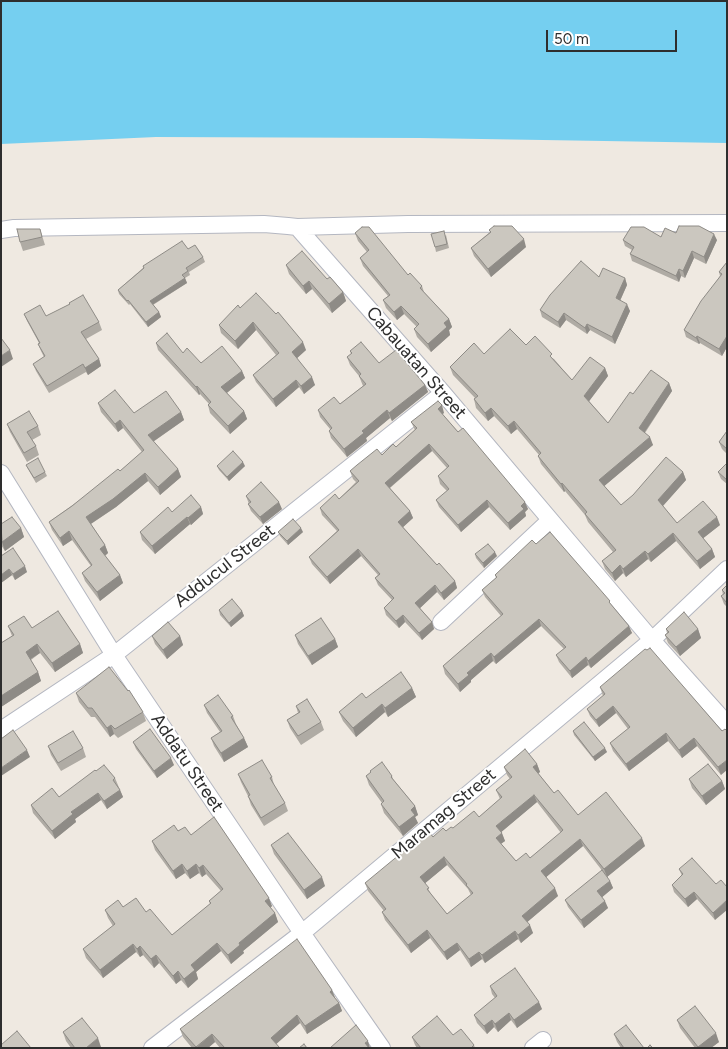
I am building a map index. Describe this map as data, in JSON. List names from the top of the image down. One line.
{"streets":{"street":["Cabauatan Street","Adducul Street","Addatu Street","Maramag Street"]},"crossings":[["Cabauatan Street","Adducul Street"],["Cabauatan Street","Maramag Street"],["Adducul Street","Addatu Street"],["Addatu Street","Maramag Street"]],"scale_bar":"50 m"}
